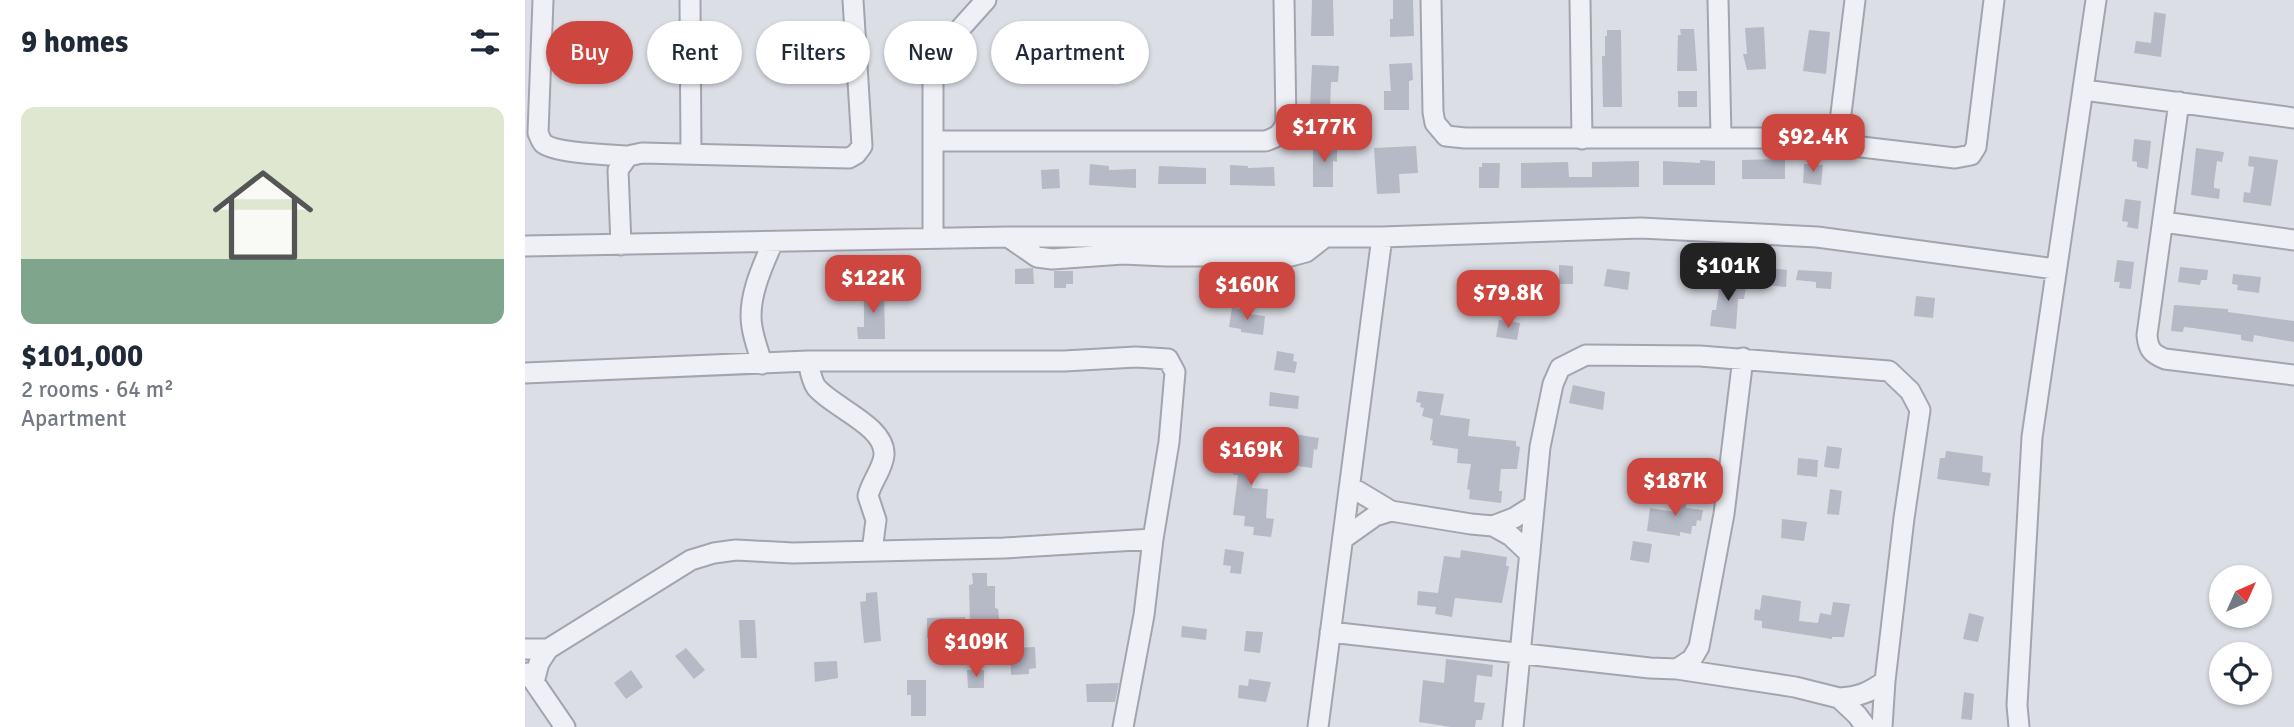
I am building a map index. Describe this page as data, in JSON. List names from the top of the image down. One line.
{"north":"top right","page":{"heading":"9 homes","chip":["Buy","Rent","Filters","New","Apartment"],"list":[{"name":"$101,000","note":"2 rooms · 64 m² · Apartment"}],"price":["$177K","$92.4K","$101K","$122K","$160K","$79.8K","$169K","$187K","$109K"]}}
